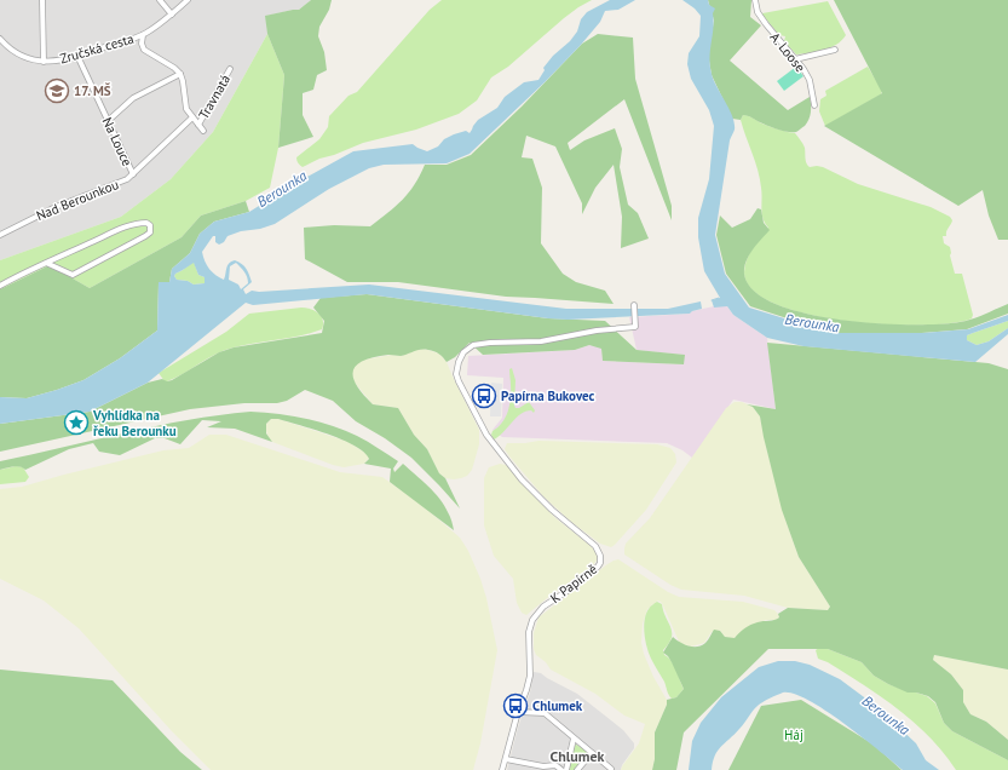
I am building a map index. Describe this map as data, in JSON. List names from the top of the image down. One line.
{"streets":{"street":["Zručská cesta","A. Loose","Travnatá","Na Louce","Nad Berounkou","K Papírně"]},"crossings":[["Zručská cesta","Na Louce"],["Na Louce","Nad Berounkou"]],"districts":["Chlumek"],"water":["Berounka"],"parks":["Háj"],"places":{"school or university":["17. MŠ"],"bus stop":["Papírna Bukovec","Chlumek"],"place":["Vyhlídka na řeku Berounku"]}}
